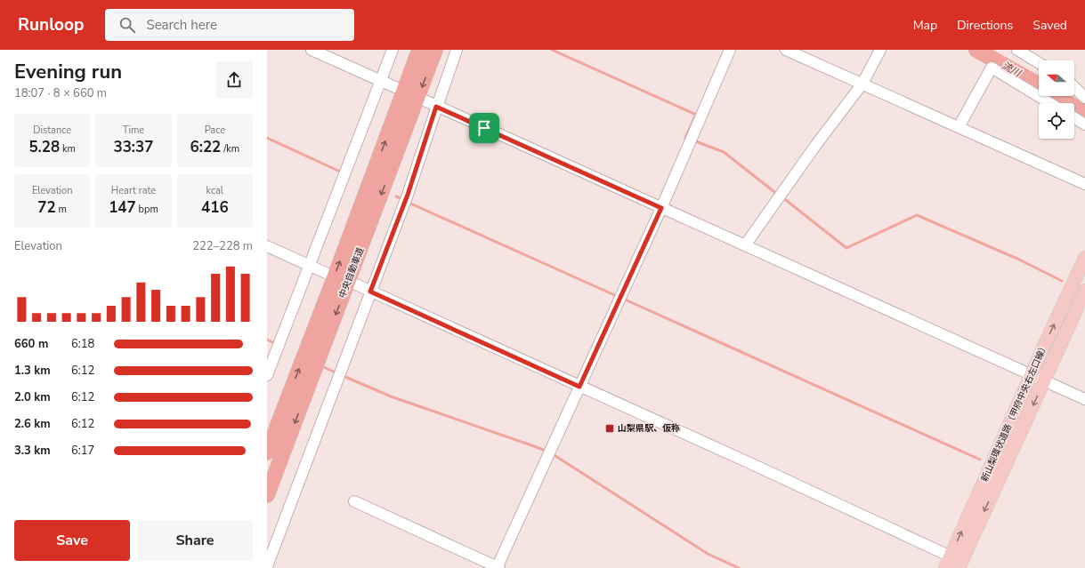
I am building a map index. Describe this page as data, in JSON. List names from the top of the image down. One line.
{"streets":{"highway":["中央自動車道"],"main road":["新山梨環状道路（甲府中央右左口線）"]},"water":["流川"],"places":{"transit":["山梨県駅、仮称"]},"north":"left","page":{"header":"Runloop","search":"Search here","nav":["Map","Directions","Saved"],"heading":["Evening run","18:07 · 8 × 660 m"],"stats":[["Distance","5.28 km"],["Time","33:37"],["Pace","6:22 /km"],["Elevation","72 m"],["Heart rate","147 bpm"],["kcal","416"]],"chart":["Elevation","222–228 m"],"list":[{"name":"660 m","note":"6:18"},{"name":"1.3 km","note":"6:12"},{"name":"2.0 km","note":"6:12"},{"name":"2.6 km","note":"6:12"},{"name":"3.3 km","note":"6:17"}],"buttons":["Save","Share"]}}
